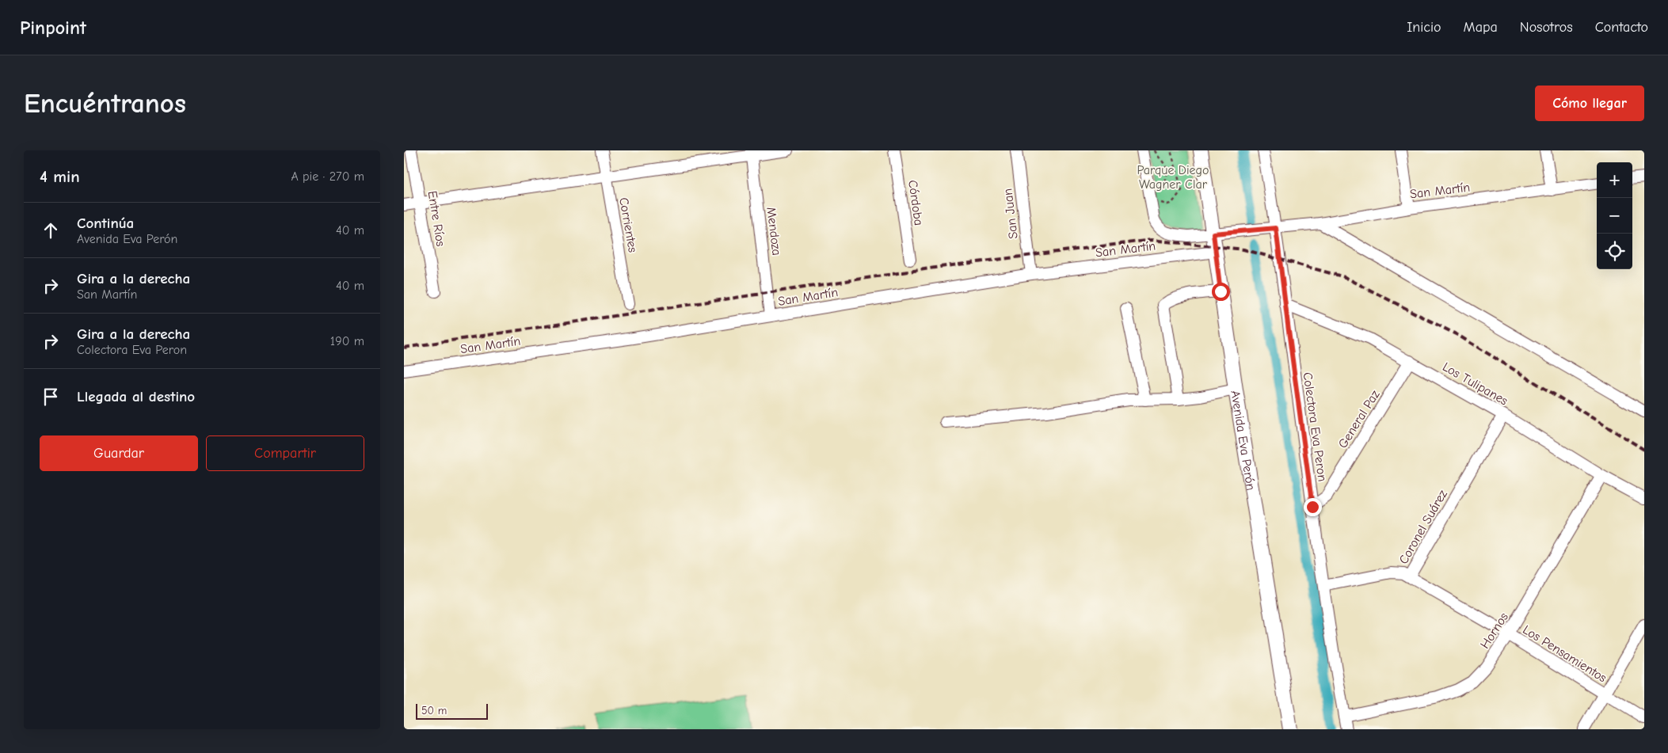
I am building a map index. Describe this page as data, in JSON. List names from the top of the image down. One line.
{"streets":{"main road":["Avenida Eva Perón"],"street":["San Martín","Córdoba","San Juan","Entre Ríos","Corrientes","Mendoza","Los Tulipanes","General Paz","Colectora Eva Peron","Coronel Suárez","Hornos","Los Pensamientos"]},"crossings":[["San Martín","San Juan"],["San Martín","Mendoza"],["San Martín","Colectora Eva Peron"],["San Martín","Avenida Eva Perón"],["Los Tulipanes","General Paz"],["Los Tulipanes","Colectora Eva Peron"],["Los Tulipanes","Coronel Suárez"],["Los Tulipanes","Hornos"],["General Paz","Colectora Eva Peron"],["Colectora Eva Peron","Coronel Suárez"],["Colectora Eva Peron","Hornos"],["Coronel Suárez","Los Pensamientos"],["Hornos","Los Pensamientos"]],"parks":["Parque Diego Wagner Clar"],"scale_bar":"50 m","page":{"header":"Pinpoint","nav":["Inicio","Mapa","Nosotros","Contacto"],"buttons":["Cómo llegar",["Guardar","Compartir"]],"title":"Encuéntranos","heading":["4 min","A pie · 270 m"],"map_buttons":["+","−"],"list":[["Continúa","Avenida Eva Perón","40 m"],["Gira a la derecha","San Martín","40 m"],["Gira a la derecha","Colectora Eva Peron","190 m"],"Llegada al destino"],"scale":"50 m"}}
